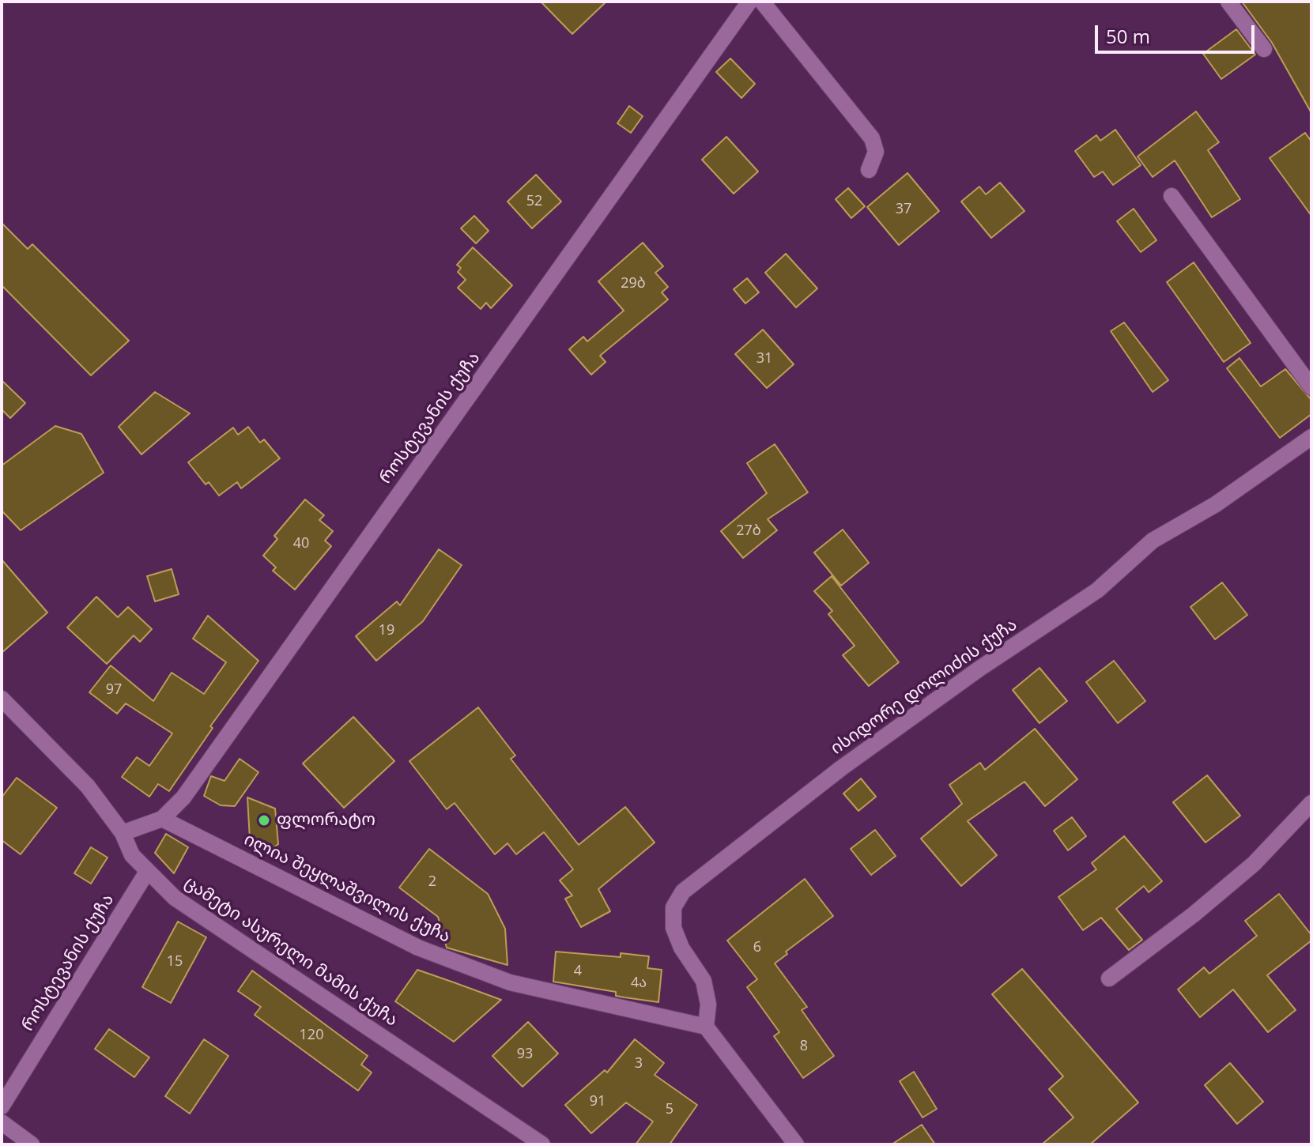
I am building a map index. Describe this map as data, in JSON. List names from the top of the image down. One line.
{"streets":{"street":["როსტევანის ქუჩა","ისიდორე დოლიძის ქუჩა","ილია შეყლაშვილის ქუჩა","ცამეტი ასურელი მამის ქუჩა"]},"crossings":[["როსტევანის ქუჩა","ილია შეყლაშვილის ქუჩა"],["როსტევანის ქუჩა","ცამეტი ასურელი მამის ქუჩა"],["ისიდორე დოლიძის ქუჩა","ილია შეყლაშვილის ქუჩა"]],"places":["ფლორატო"],"house_numbers":["52","37","29ბ","31","27ბ","40","19","97","2","6","15","4","4ა","120","8","93","3","91","5"],"scale_bar":"50 m"}
